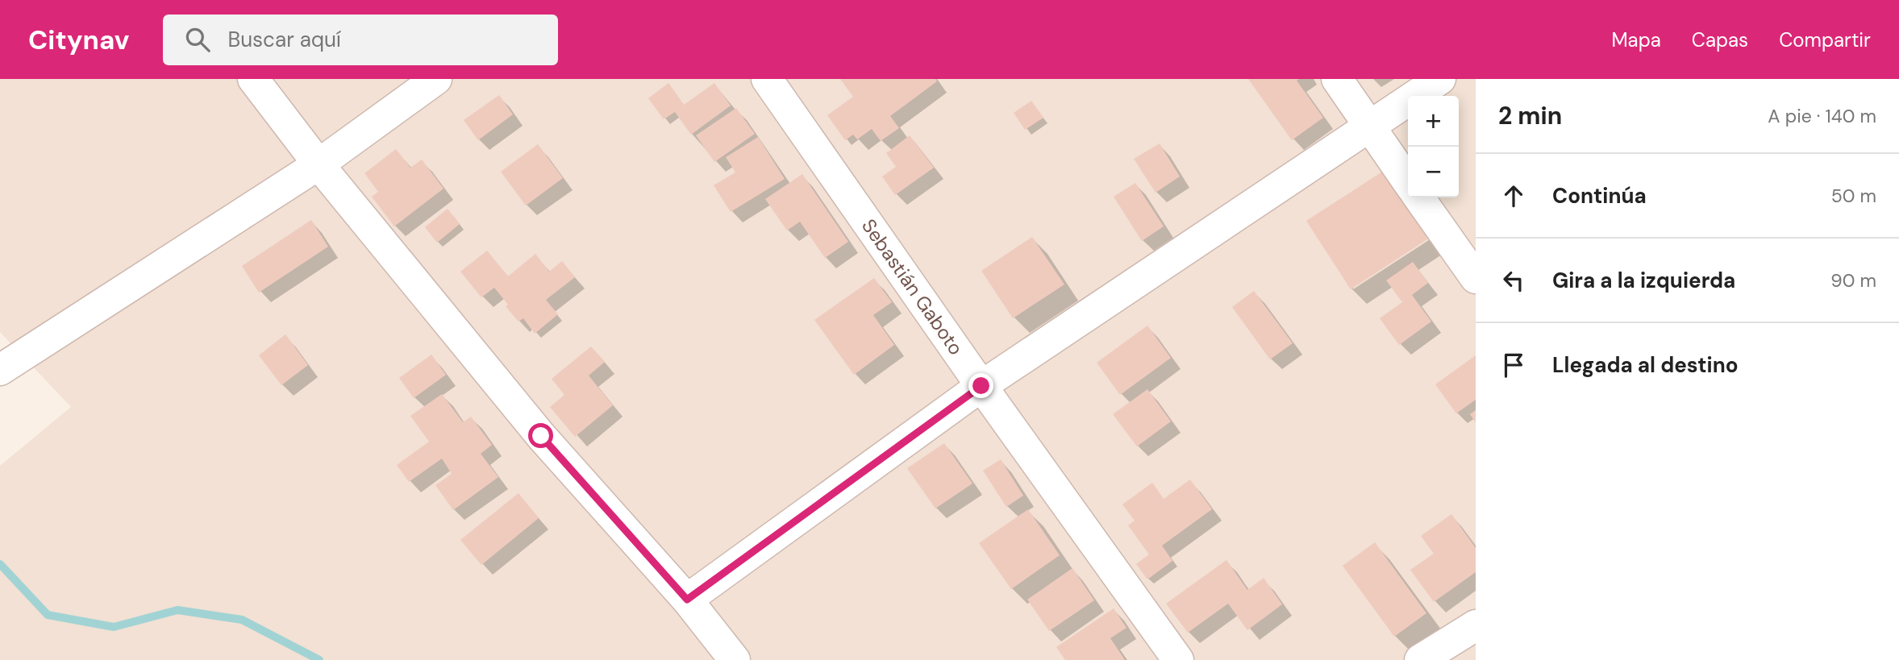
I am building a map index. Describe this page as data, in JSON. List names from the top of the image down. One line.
{"streets":{"street":["Sebastián Gaboto"]},"page":{"header":"Citynav","search":"Buscar aquí","nav":["Mapa","Capas","Compartir"],"heading":["2 min","A pie · 140 m"],"map_buttons":["+","−"],"list":[["Continúa","50 m"],["Gira a la izquierda","90 m"],"Llegada al destino"]}}
